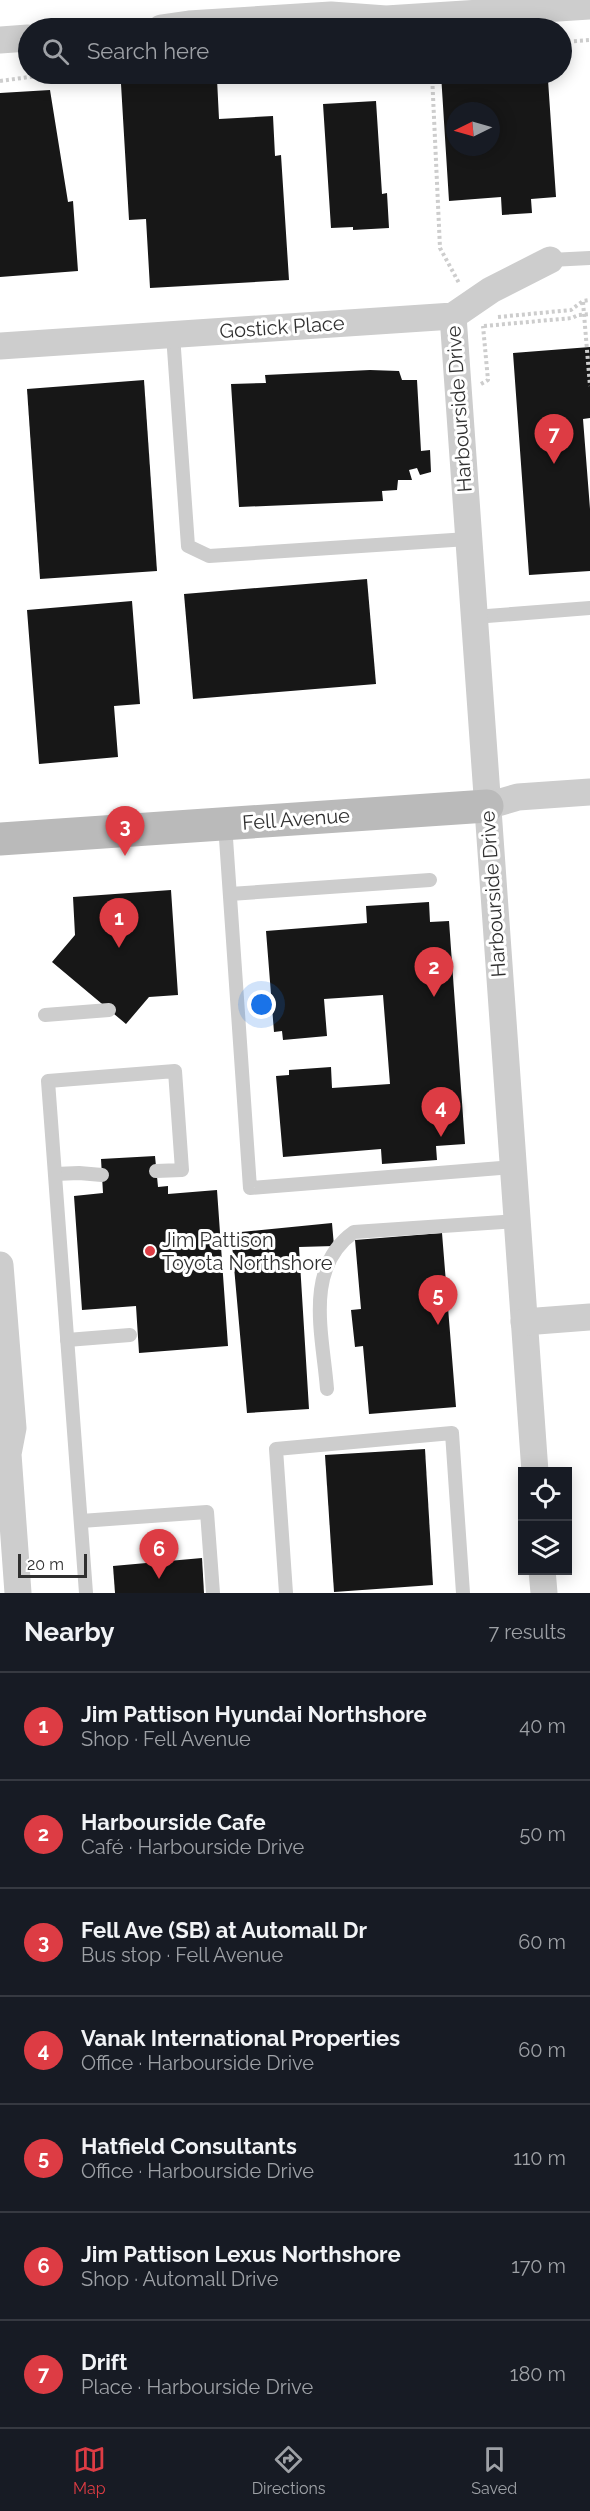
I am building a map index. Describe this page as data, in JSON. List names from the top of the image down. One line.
{"streets":{"street":["Gostick Place","Harbourside Drive","Fell Avenue"]},"crossings":[["Gostick Place","Harbourside Drive"],["Harbourside Drive","Fell Avenue"]],"places":["Jim Pattison Toyota Northshore"],"scale_bar":"20 m","north":"left","page":{"search":"Search here","pins":["7","3","1","2","4","5","6"],"scale":"20 m","heading":["Nearby","7 results"],"list":[{"mark":"1","name":"Jim Pattison Hyundai Northshore","note":"Shop · Fell Avenue","value":"40 m"},{"mark":"2","name":"Harbourside Cafe","note":"Café · Harbourside Drive","value":"50 m"},{"mark":"3","name":"Fell Ave (SB) at Automall Dr","note":"Bus stop · Fell Avenue","value":"60 m"},{"mark":"4","name":"Vanak International Properties","note":"Office · Harbourside Drive","value":"60 m"},{"mark":"5","name":"Hatfield Consultants","note":"Office · Harbourside Drive","value":"110 m"},{"mark":"6","name":"Jim Pattison Lexus Northshore","note":"Shop · Automall Drive","value":"170 m"},{"mark":"7","name":"Drift","note":"Place · Harbourside Drive","value":"180 m"}],"nav":["Map","Directions","Saved"]}}
